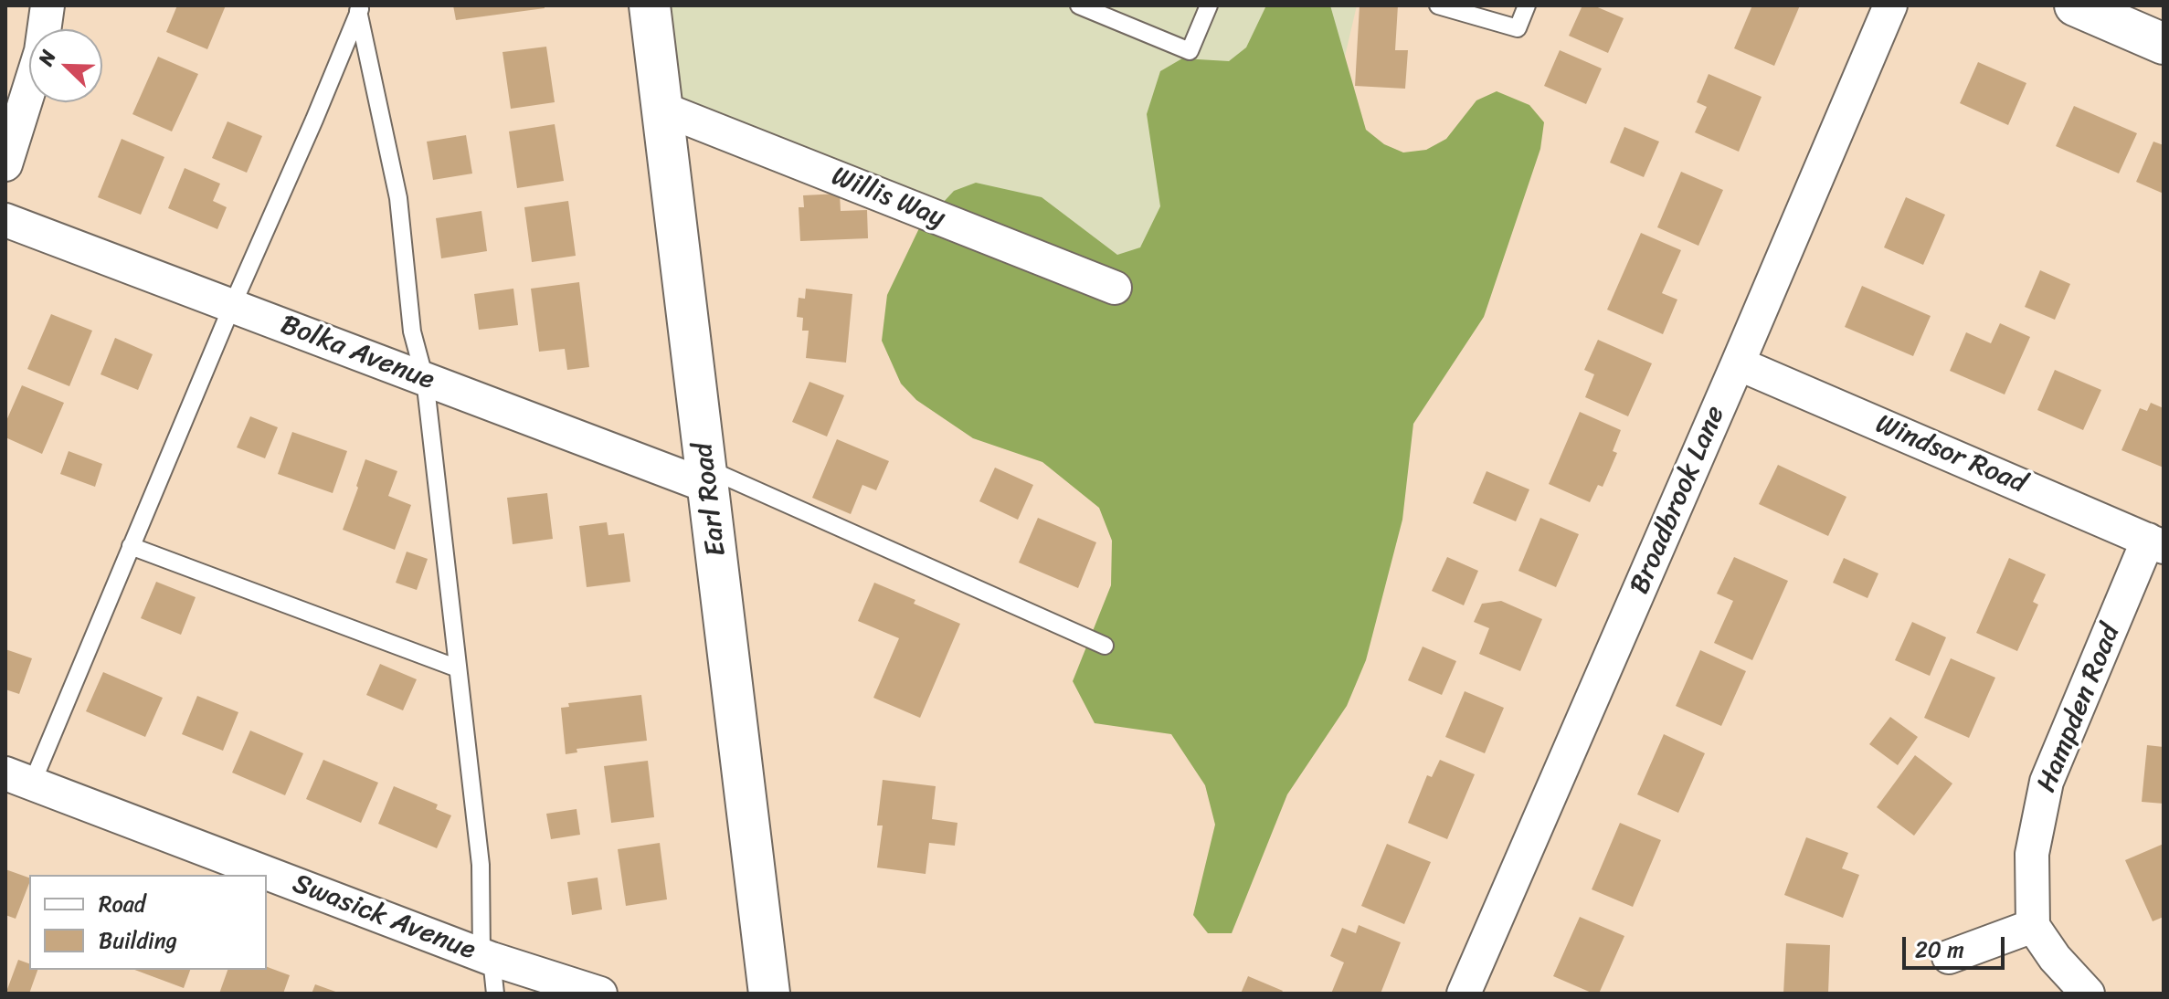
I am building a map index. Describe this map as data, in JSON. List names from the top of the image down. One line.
{"streets":{"street":["Willis Way","Bolka Avenue","Windsor Road","Earl Road","Broadbrook Lane","Hampden Road","Swasick Avenue"]},"crossings":[["Willis Way","Earl Road"],["Bolka Avenue","Earl Road"],["Windsor Road","Broadbrook Lane"],["Windsor Road","Hampden Road"]],"legend":["Road","Building"],"scale_bar":"20 m","north":"top left"}
